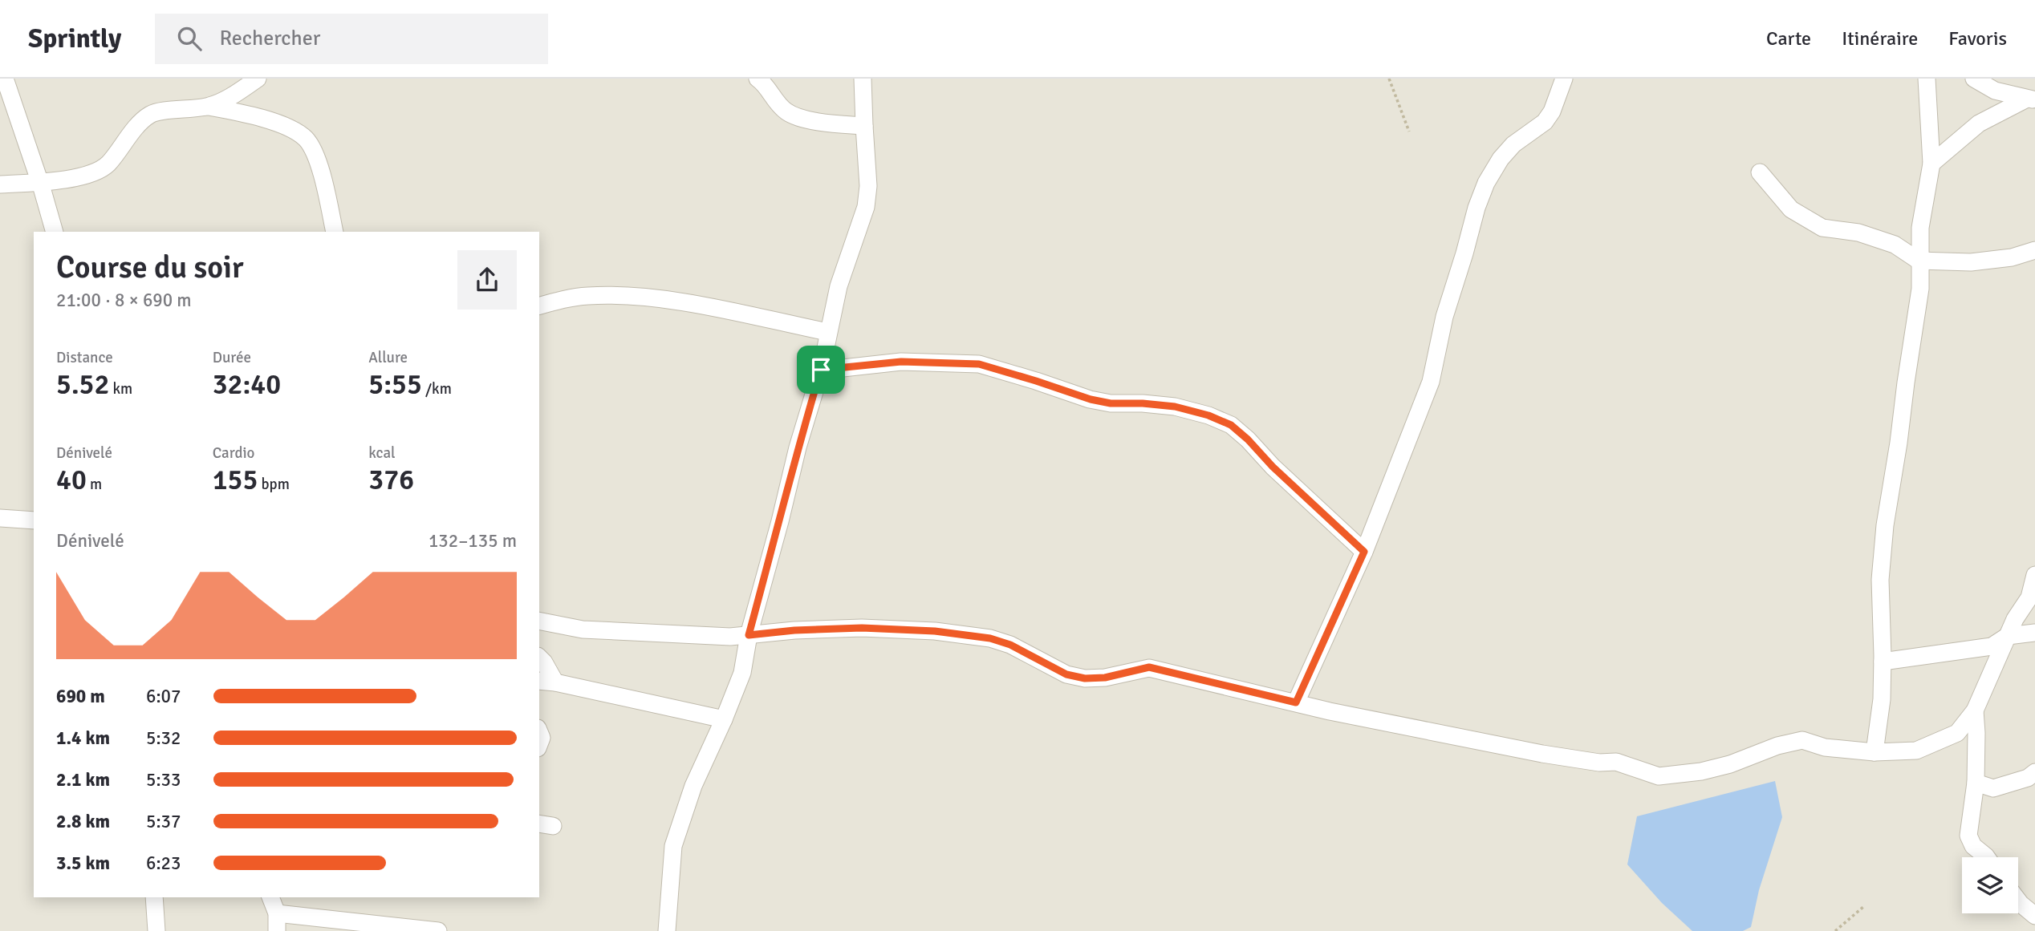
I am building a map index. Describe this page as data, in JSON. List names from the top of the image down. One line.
{"page":{"header":"Sprintly","search":"Rechercher","nav":["Carte","Itinéraire","Favoris"],"heading":["Course du soir","21:00 · 8 × 690 m"],"stats":[["Distance","5.52 km"],["Durée","32:40"],["Allure","5:55 /km"],["Dénivelé","40 m"],["Cardio","155 bpm"],["kcal","376"]],"chart":["Dénivelé","132–135 m"],"list":[{"name":"690 m","note":"6:07"},{"name":"1.4 km","note":"5:32"},{"name":"2.1 km","note":"5:33"},{"name":"2.8 km","note":"5:37"},{"name":"3.5 km","note":"6:23"}]}}
